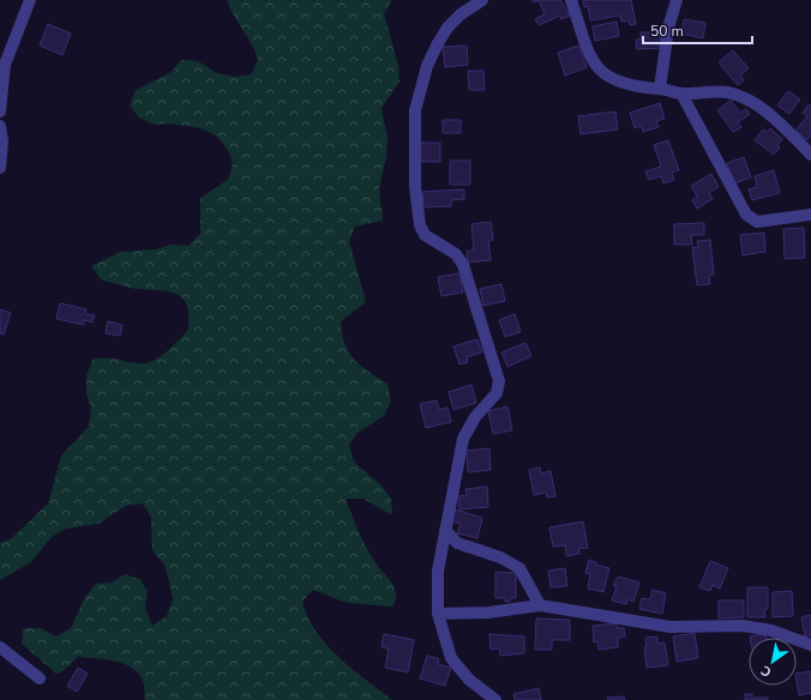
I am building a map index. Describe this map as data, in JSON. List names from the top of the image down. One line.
{"scale_bar":"50 m","north":"bottom left"}
